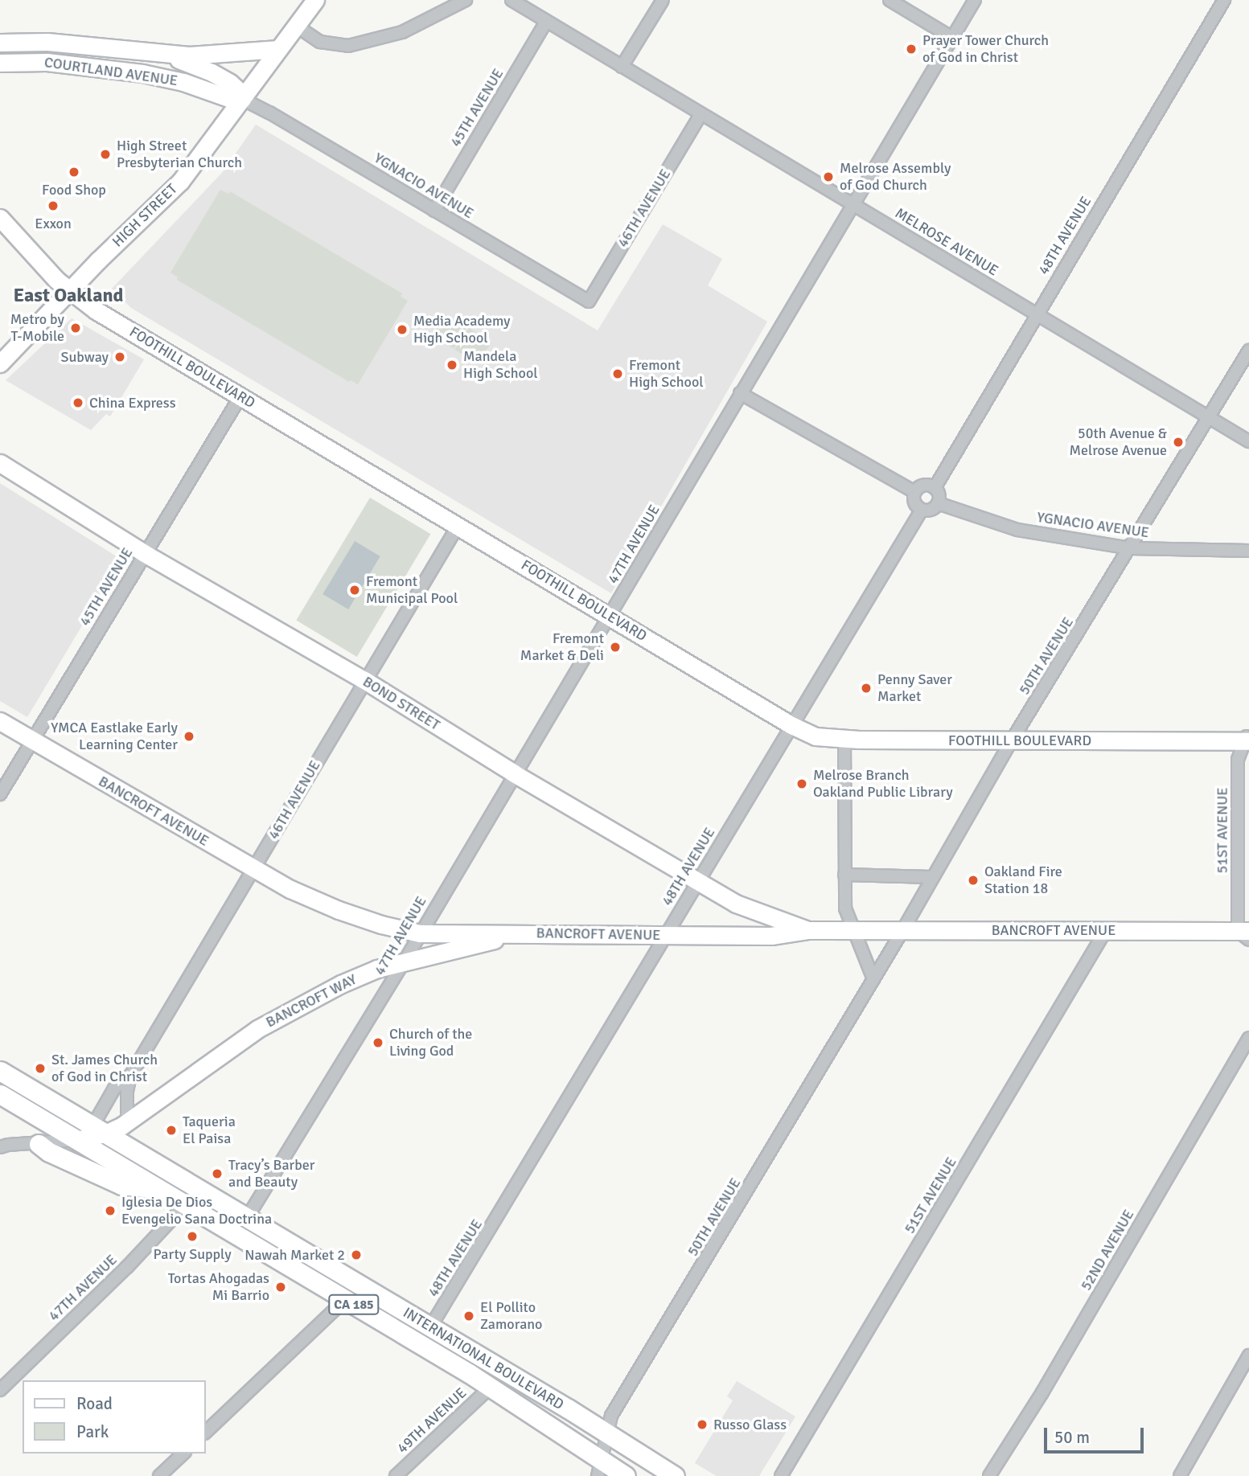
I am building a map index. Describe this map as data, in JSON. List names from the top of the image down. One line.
{"streets":{"main road":["CA 185","INTERNATIONAL BOULEVARD"],"street":["COURTLAND AVENUE","45TH AVENUE","YGNACIO AVENUE","46TH AVENUE","HIGH STREET","48TH AVENUE","MELROSE AVENUE","FOOTHILL BOULEVARD","47TH AVENUE","50TH AVENUE","BOND STREET","BANCROFT AVENUE","51ST AVENUE","BANCROFT WAY","52ND AVENUE","49TH AVENUE"]},"crossings":[["COURTLAND AVENUE","YGNACIO AVENUE"],["COURTLAND AVENUE","HIGH STREET"],["45TH AVENUE","YGNACIO AVENUE"],["45TH AVENUE","MELROSE AVENUE"],["45TH AVENUE","FOOTHILL BOULEVARD"],["45TH AVENUE","BOND STREET"],["45TH AVENUE","BANCROFT AVENUE"],["YGNACIO AVENUE","46TH AVENUE"],["YGNACIO AVENUE","HIGH STREET"],["YGNACIO AVENUE","48TH AVENUE"],["YGNACIO AVENUE","50TH AVENUE"],["46TH AVENUE","MELROSE AVENUE"],["46TH AVENUE","FOOTHILL BOULEVARD"],["46TH AVENUE","BOND STREET"],["46TH AVENUE","BANCROFT AVENUE"],["46TH AVENUE","BANCROFT WAY"],["46TH AVENUE","INTERNATIONAL BOULEVARD"],["HIGH STREET","FOOTHILL BOULEVARD"],["48TH AVENUE","MELROSE AVENUE"],["48TH AVENUE","FOOTHILL BOULEVARD"],["48TH AVENUE","BOND STREET"],["48TH AVENUE","BANCROFT AVENUE"],["48TH AVENUE","INTERNATIONAL BOULEVARD"],["MELROSE AVENUE","47TH AVENUE"],["MELROSE AVENUE","50TH AVENUE"],["FOOTHILL BOULEVARD","47TH AVENUE"],["FOOTHILL BOULEVARD","50TH AVENUE"],["FOOTHILL BOULEVARD","51ST AVENUE"],["47TH AVENUE","BOND STREET"],["47TH AVENUE","BANCROFT AVENUE"],["47TH AVENUE","BANCROFT WAY"],["47TH AVENUE","INTERNATIONAL BOULEVARD"],["50TH AVENUE","BANCROFT AVENUE"],["50TH AVENUE","INTERNATIONAL BOULEVARD"],["BOND STREET","BANCROFT AVENUE"],["BANCROFT AVENUE","51ST AVENUE"],["BANCROFT AVENUE","BANCROFT WAY"],["INTERNATIONAL BOULEVARD","49TH AVENUE"]],"districts":["East Oakland"],"places":["Prayer Tower Church of God in Christ","High Street Presbyterian Church","Food Shop","Melrose Assembly of God Church","Exxon","Metro by T-Mobile","Media Academy High School","Subway","Mandela High School","Fremont High School","China Express","50th Avenue & Melrose Avenue","Fremont Municipal Pool","Fremont Market & Deli","Penny Saver Market","YMCA Eastlake Early Learning Center","Melrose Branch Oakland Public Library","Oakland Fire Station 18","Church of the Living God","St. James Church of God in Christ","Taqueria El Paisa","Tracy’s Barber and Beauty","Iglesia De Dios Evengelio Sana Doctrina","Party Supply","Nawah Market 2","Tortas Ahogadas Mi Barrio","El Pollito Zamorano","Russo Glass"],"legend":["Road","Park"],"scale_bar":"50 m"}
